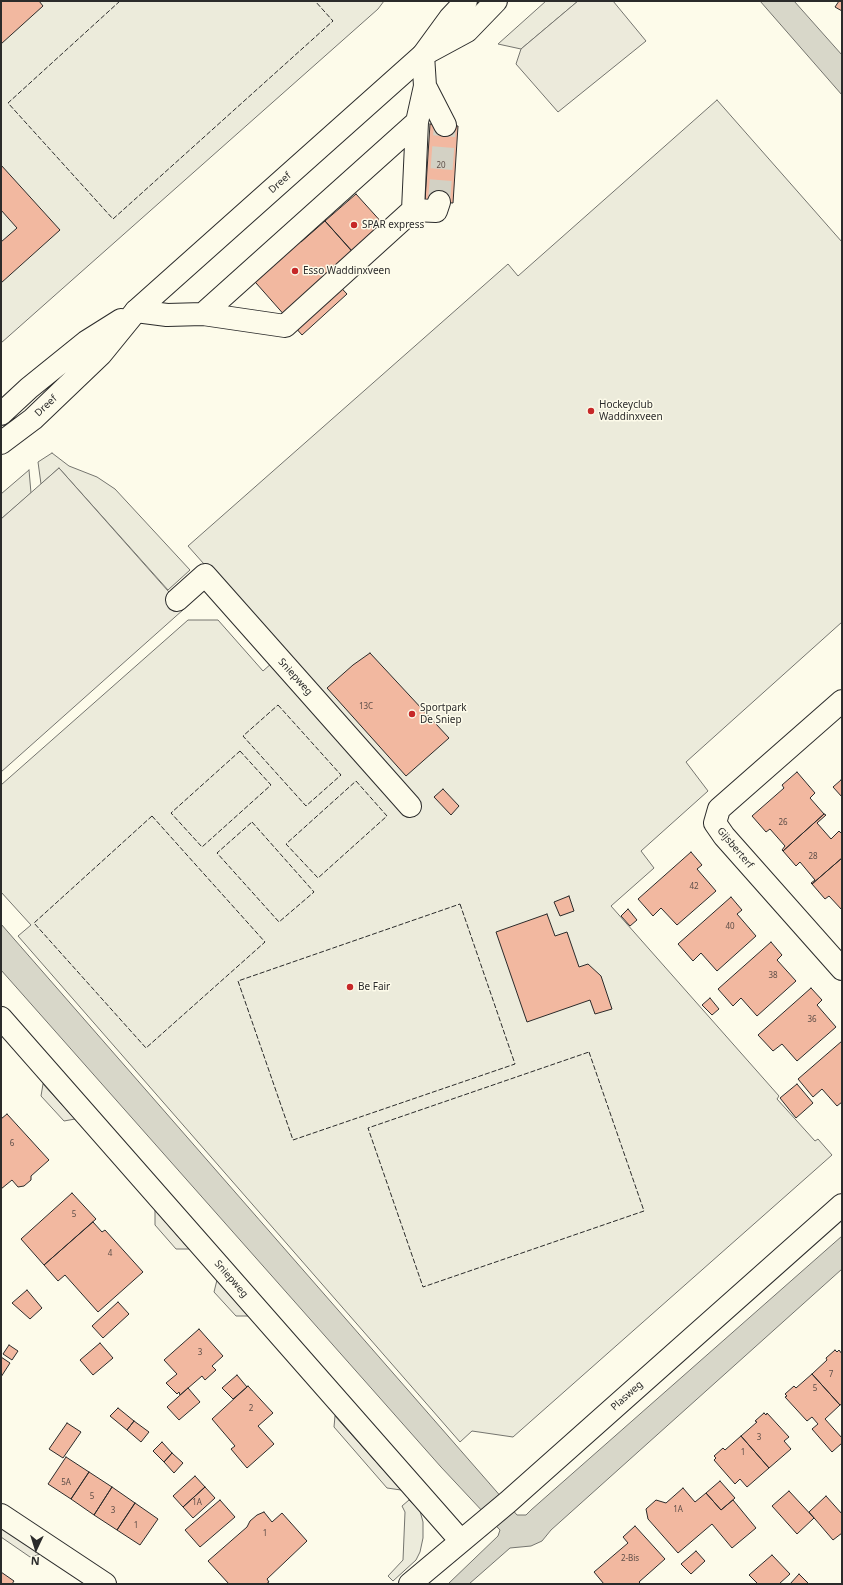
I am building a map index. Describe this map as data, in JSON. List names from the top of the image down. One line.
{"streets":{"street":["Dreef","Sniepweg","Gijsberterf","Plasweg"]},"crossings":[["Sniepweg","Plasweg"]],"places":["SPAR express","Esso Waddinxveen","Hockeyclub Waddinxveen","Sportpark De Sniep","Be Fair"],"house_numbers":["20","13C","26","28","42","40","38","36","6","5","4","3","7","5","2","3","1","5A","5","1A","1A","3","1","1","2-Bis"],"north":"bottom"}
